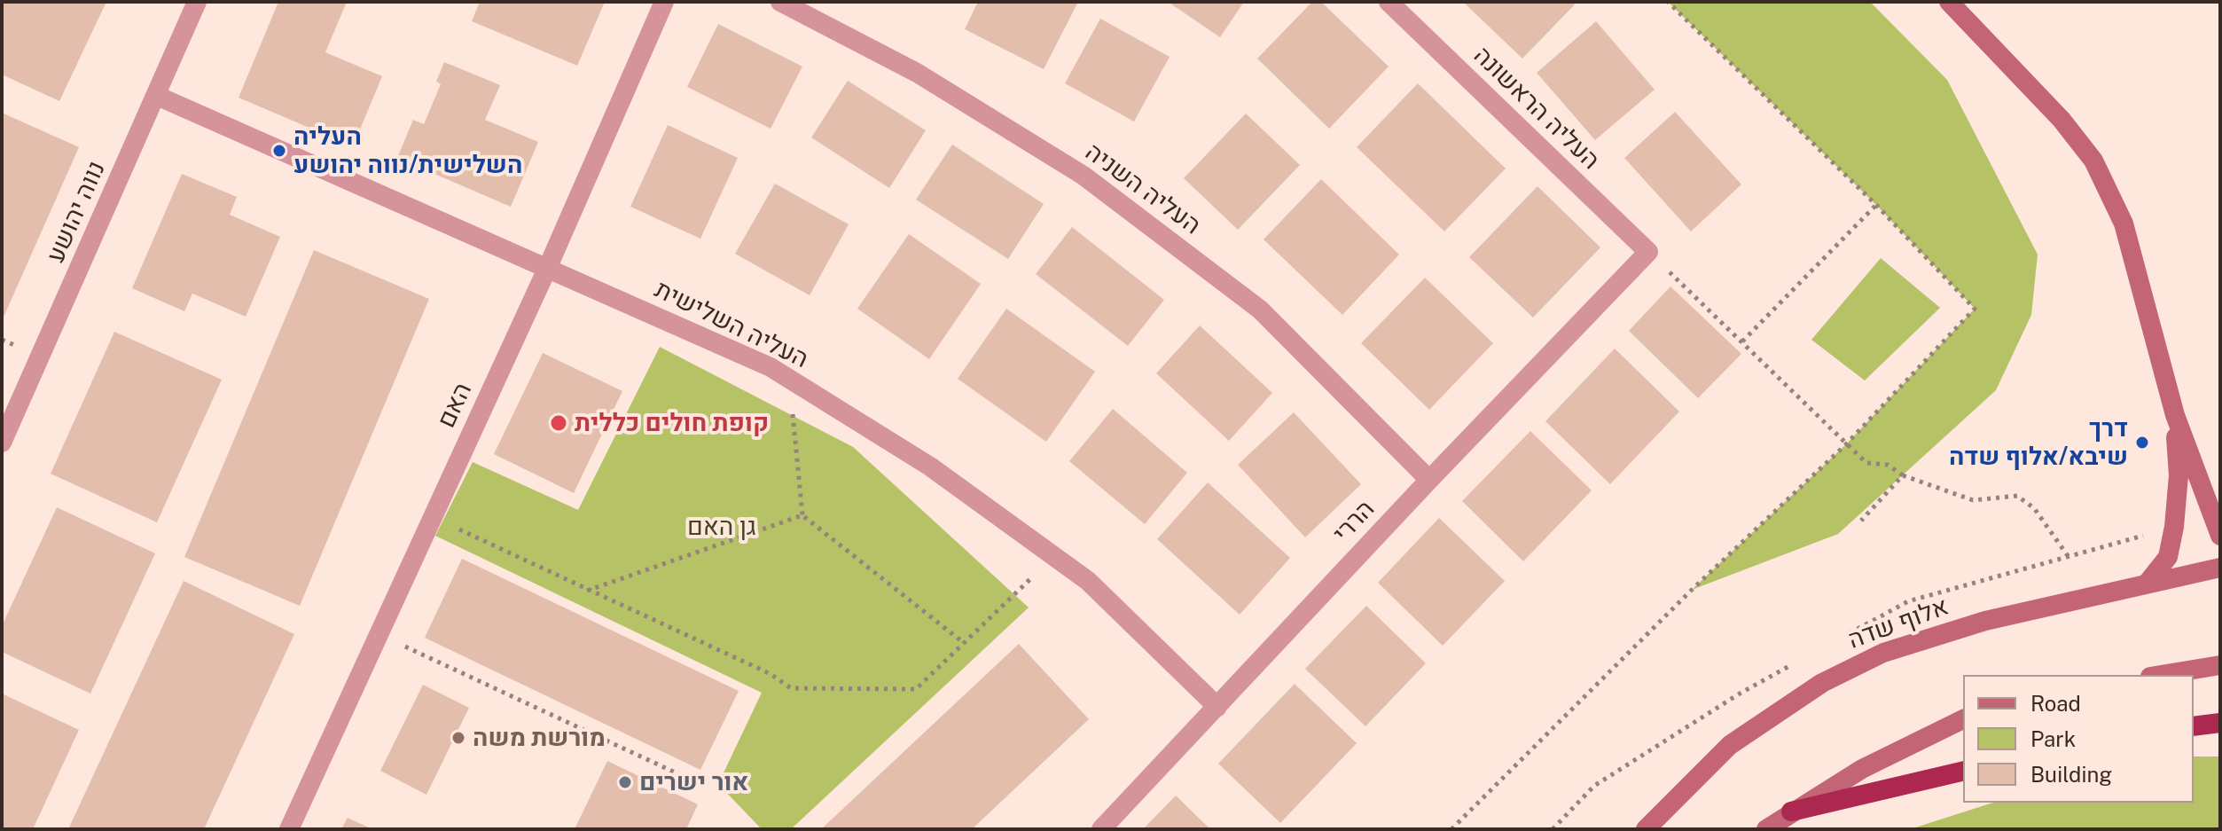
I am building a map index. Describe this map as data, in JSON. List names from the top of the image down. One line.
{"streets":{"main road":["אלוף שדה"],"street":["העליה הראשונה","העליה השניה","נווה יהושע","העליה השלישית","האם","הררי"]},"crossings":[["העליה הראשונה","הררי"],["העליה השניה","הררי"],["נווה יהושע","העליה השלישית"],["העליה השלישית","האם"],["העליה השלישית","הררי"]],"parks":["גן האם"],"places":["העליה השלישית/נווה יהושע","קופת חולים כללית","דרך שיבא/אלוף שדה","מורשת משה","אור ישרים"],"legend":["Road","Park","Building"]}
